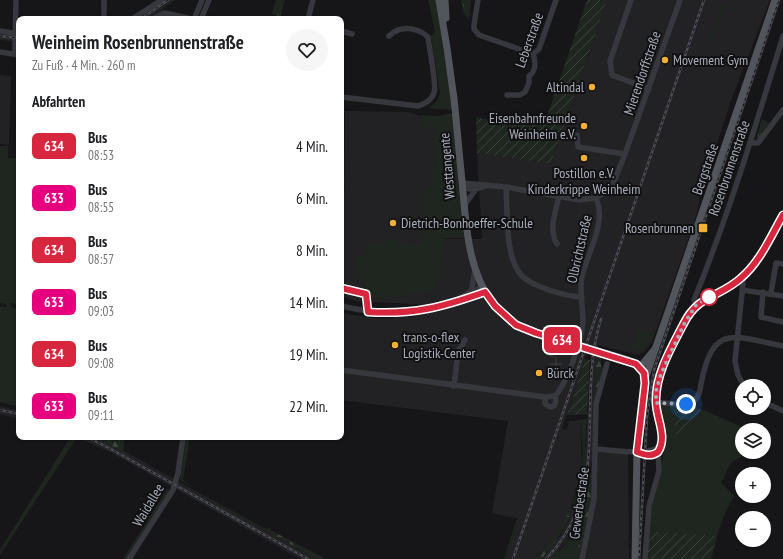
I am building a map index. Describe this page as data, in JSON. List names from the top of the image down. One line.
{"streets":{"main road":["Westtangente","Bergstraße"],"street":["Leberstraße","Mierendorffstraße","Rosenbrunnenstraße","Olbrichtstraße","Gewerbestraße","Waidallee"]},"crossings":[["Mierendorffstraße","Olbrichtstraße"]],"places":{"other":["Movement Gym","Altindal","Eisenbahnfreunde Weinheim e.V.","Postillon e.V. Kinderkrippe Weinheim","Dietrich-Bonhoeffer-Schule","trans-o-flex Logistik-Center","Bürck"],"transit":["Rosenbrunnen"]},"lines":["bus line 634"],"page":{"on_map":"634","heading":[["Weinheim Rosenbrunnenstraße","Zu Fuß · 4 Min. · 260 m"],"Abfahrten"],"list":[{"mark":"634","name":"Bus","note":"08:53","value":"4 Min."},{"mark":"633","name":"Bus","note":"08:55","value":"6 Min."},{"mark":"634","name":"Bus","note":"08:57","value":"8 Min."},{"mark":"633","name":"Bus","note":"09:03","value":"14 Min."},{"mark":"634","name":"Bus","note":"09:08","value":"19 Min."},{"mark":"633","name":"Bus","note":"09:11","value":"22 Min."}],"map_buttons":["+","−"]}}
